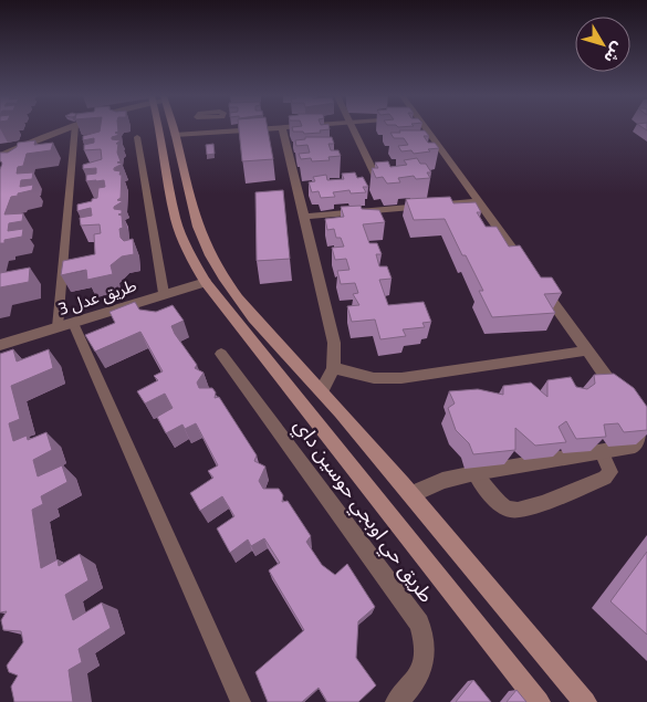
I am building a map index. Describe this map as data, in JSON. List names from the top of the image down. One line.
{"streets":{"street":["طريق عدل 3","طريق حي اوبجي حوسين داي"]},"north":"bottom right"}
